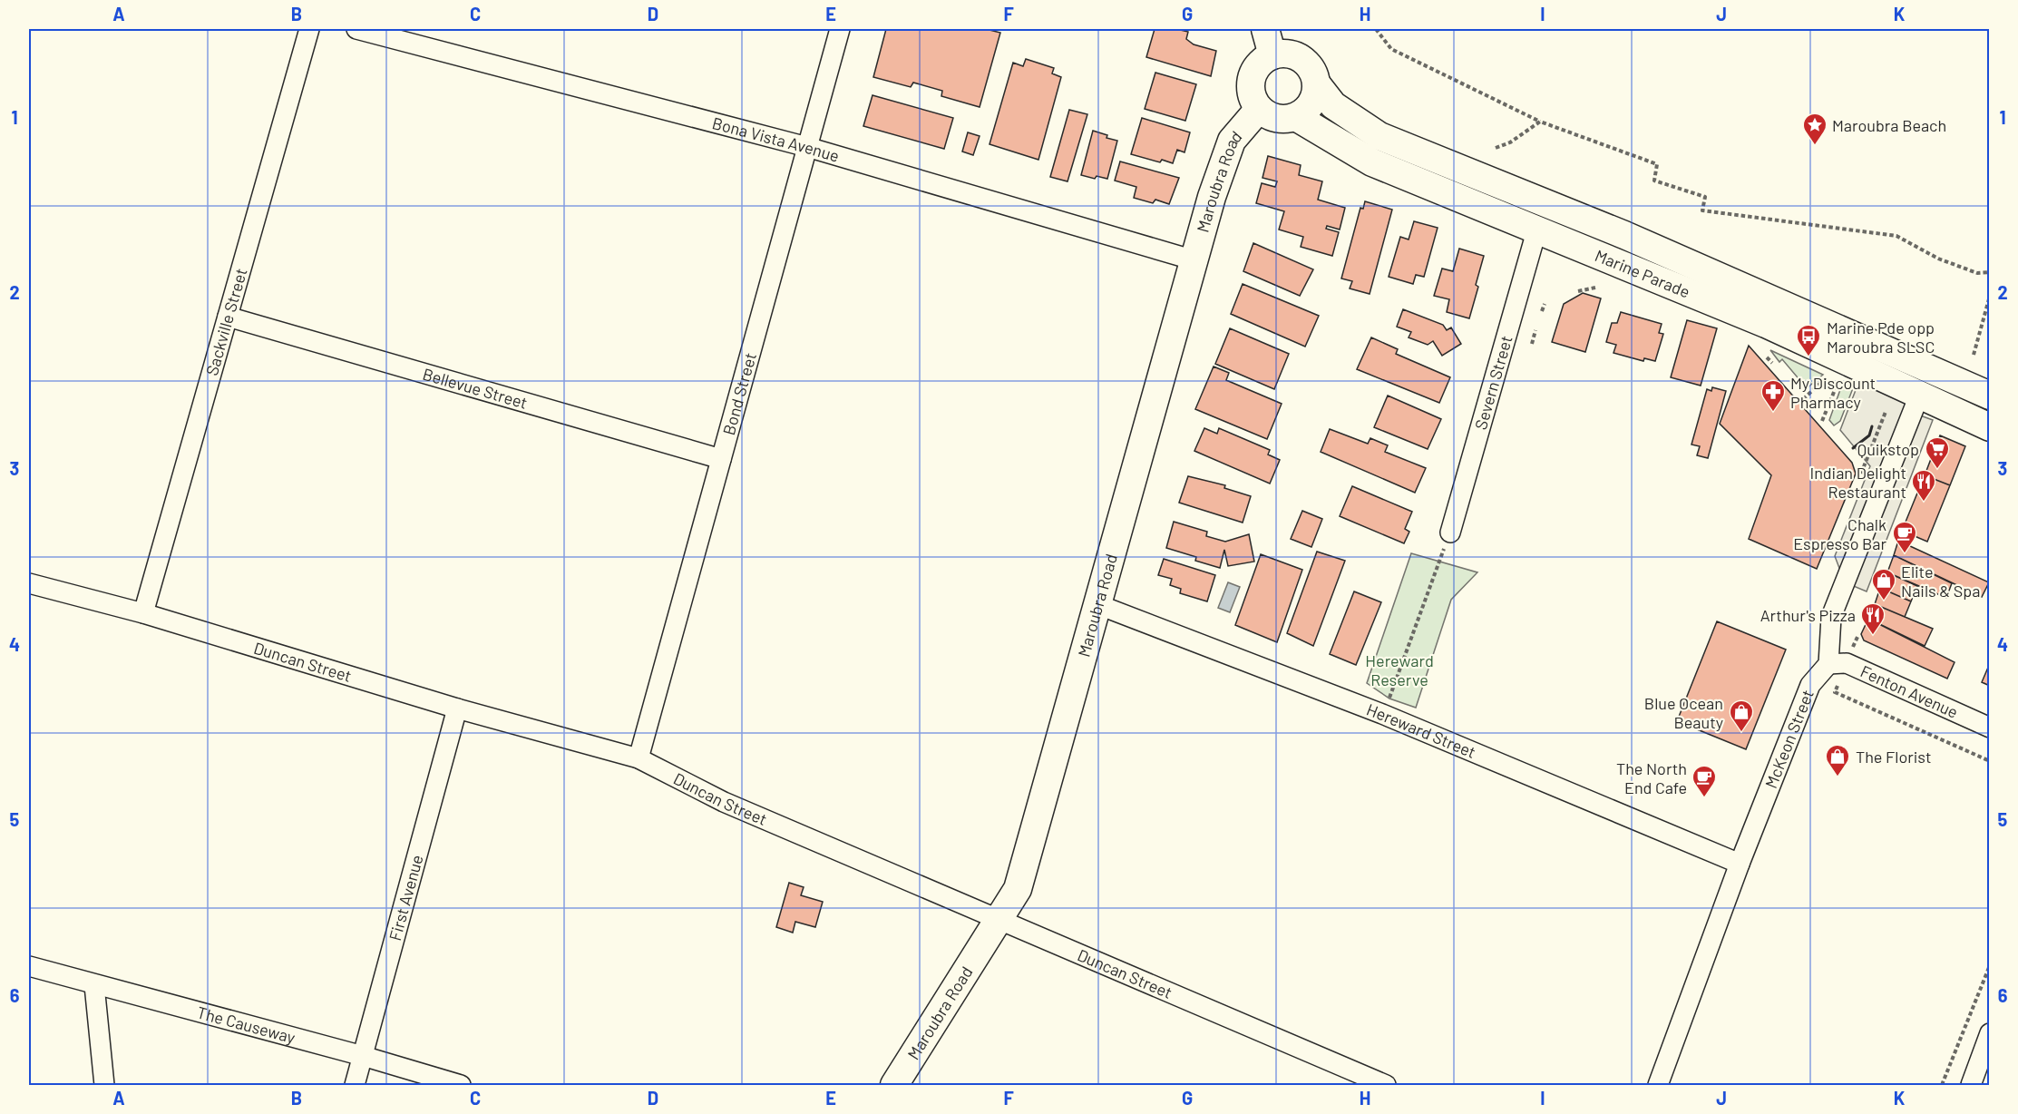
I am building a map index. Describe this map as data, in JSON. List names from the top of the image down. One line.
{"streets":{"street":["Bona Vista Avenue","Maroubra Road","Marine Parade","Sackville Street","Severn Street","Bellevue Street","Bond Street","Duncan Street","Fenton Avenue","Hereward Street","McKeon Street","First Avenue","The Causeway"]},"crossings":[["Bona Vista Avenue","Maroubra Road"],["Bona Vista Avenue","Bond Street"],["Maroubra Road","Marine Parade"],["Maroubra Road","Duncan Street"],["Maroubra Road","Hereward Street"],["Marine Parade","Severn Street"],["Sackville Street","Bellevue Street"],["Sackville Street","Duncan Street"],["Bellevue Street","Bond Street"],["Bond Street","Duncan Street"],["Duncan Street","First Avenue"],["Fenton Avenue","McKeon Street"],["Hereward Street","McKeon Street"],["First Avenue","The Causeway"]],"parks":["Hereward Reserve"],"places":{"place":["Maroubra Beach"],"bus stop":["Marine Pde opp Maroubra SLSC"],"pharmacy":["My Discount Pharmacy"],"supermarket":["Quikstop"],"restaurant":["Indian Delight Restaurant","Arthur's Pizza"],"cafe":["Chalk Espresso Bar","The North End Cafe"],"shop":["Elite Nails & Spa","Blue Ocean Beauty","The Florist"]},"grid":{"columns":["A","B","C","D","E","F","G","H","I","J","K"],"rows":["1","2","3","4","5","6"]}}
